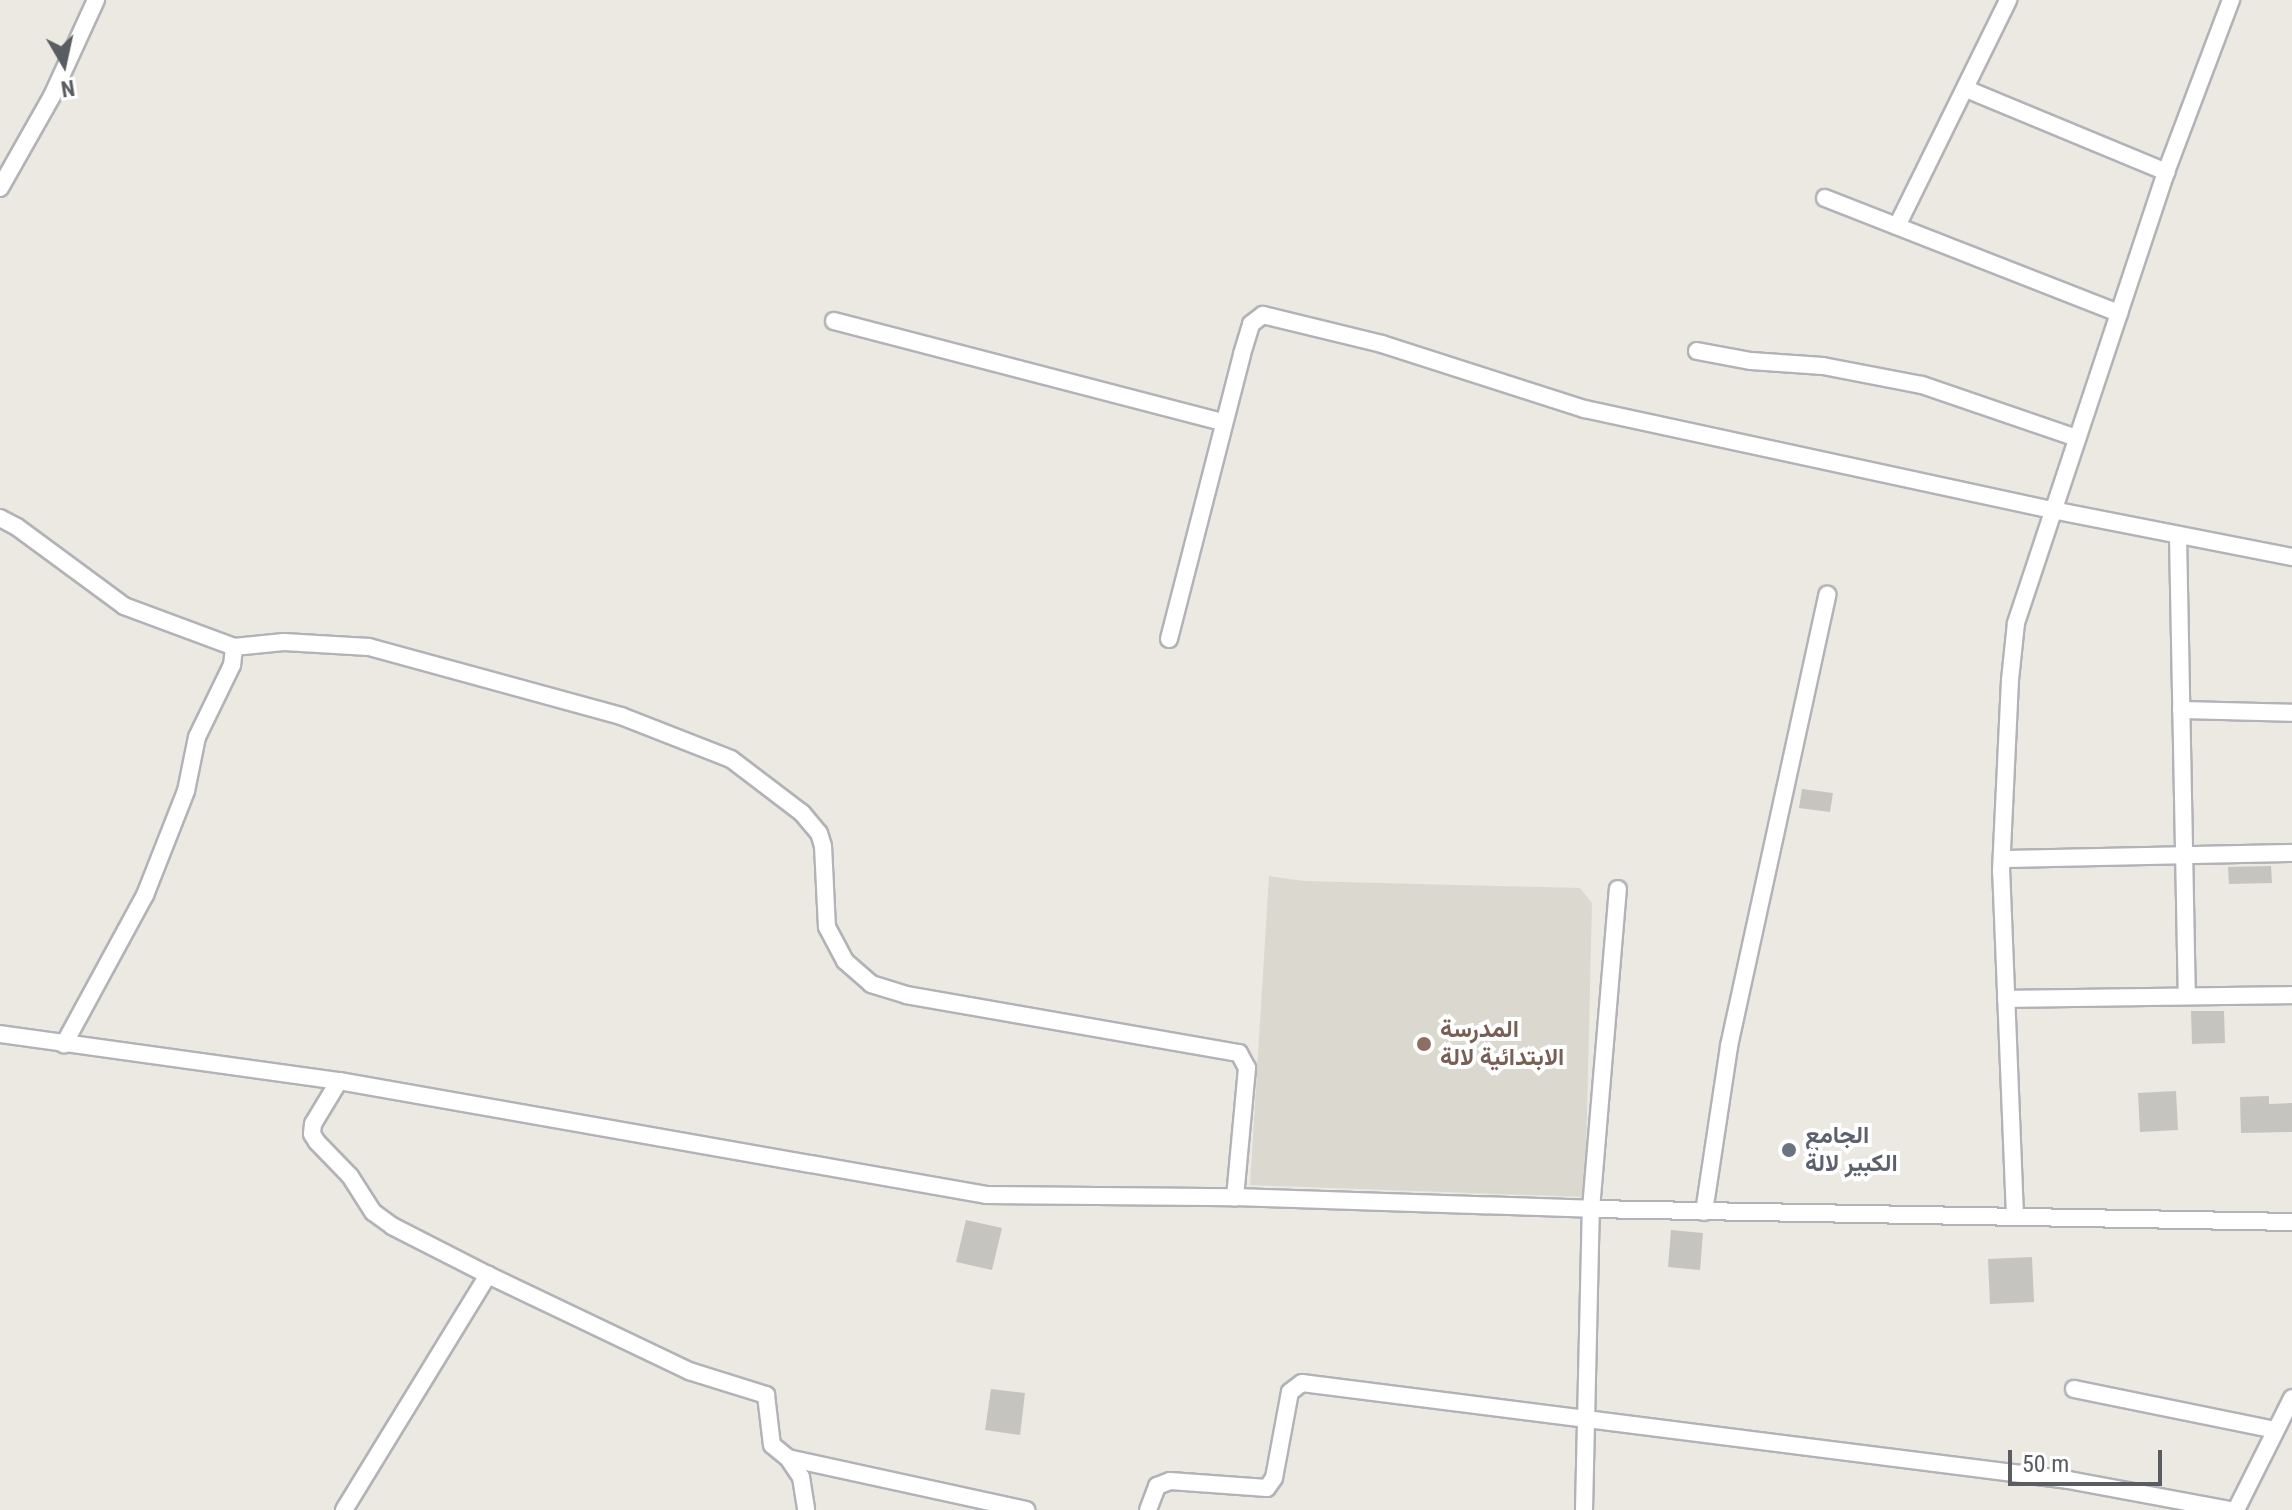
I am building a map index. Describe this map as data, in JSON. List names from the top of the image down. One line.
{"places":["المدرسة الابتدائية لالة","الجامع الكبير لالة"],"scale_bar":"50 m","north":"bottom"}
